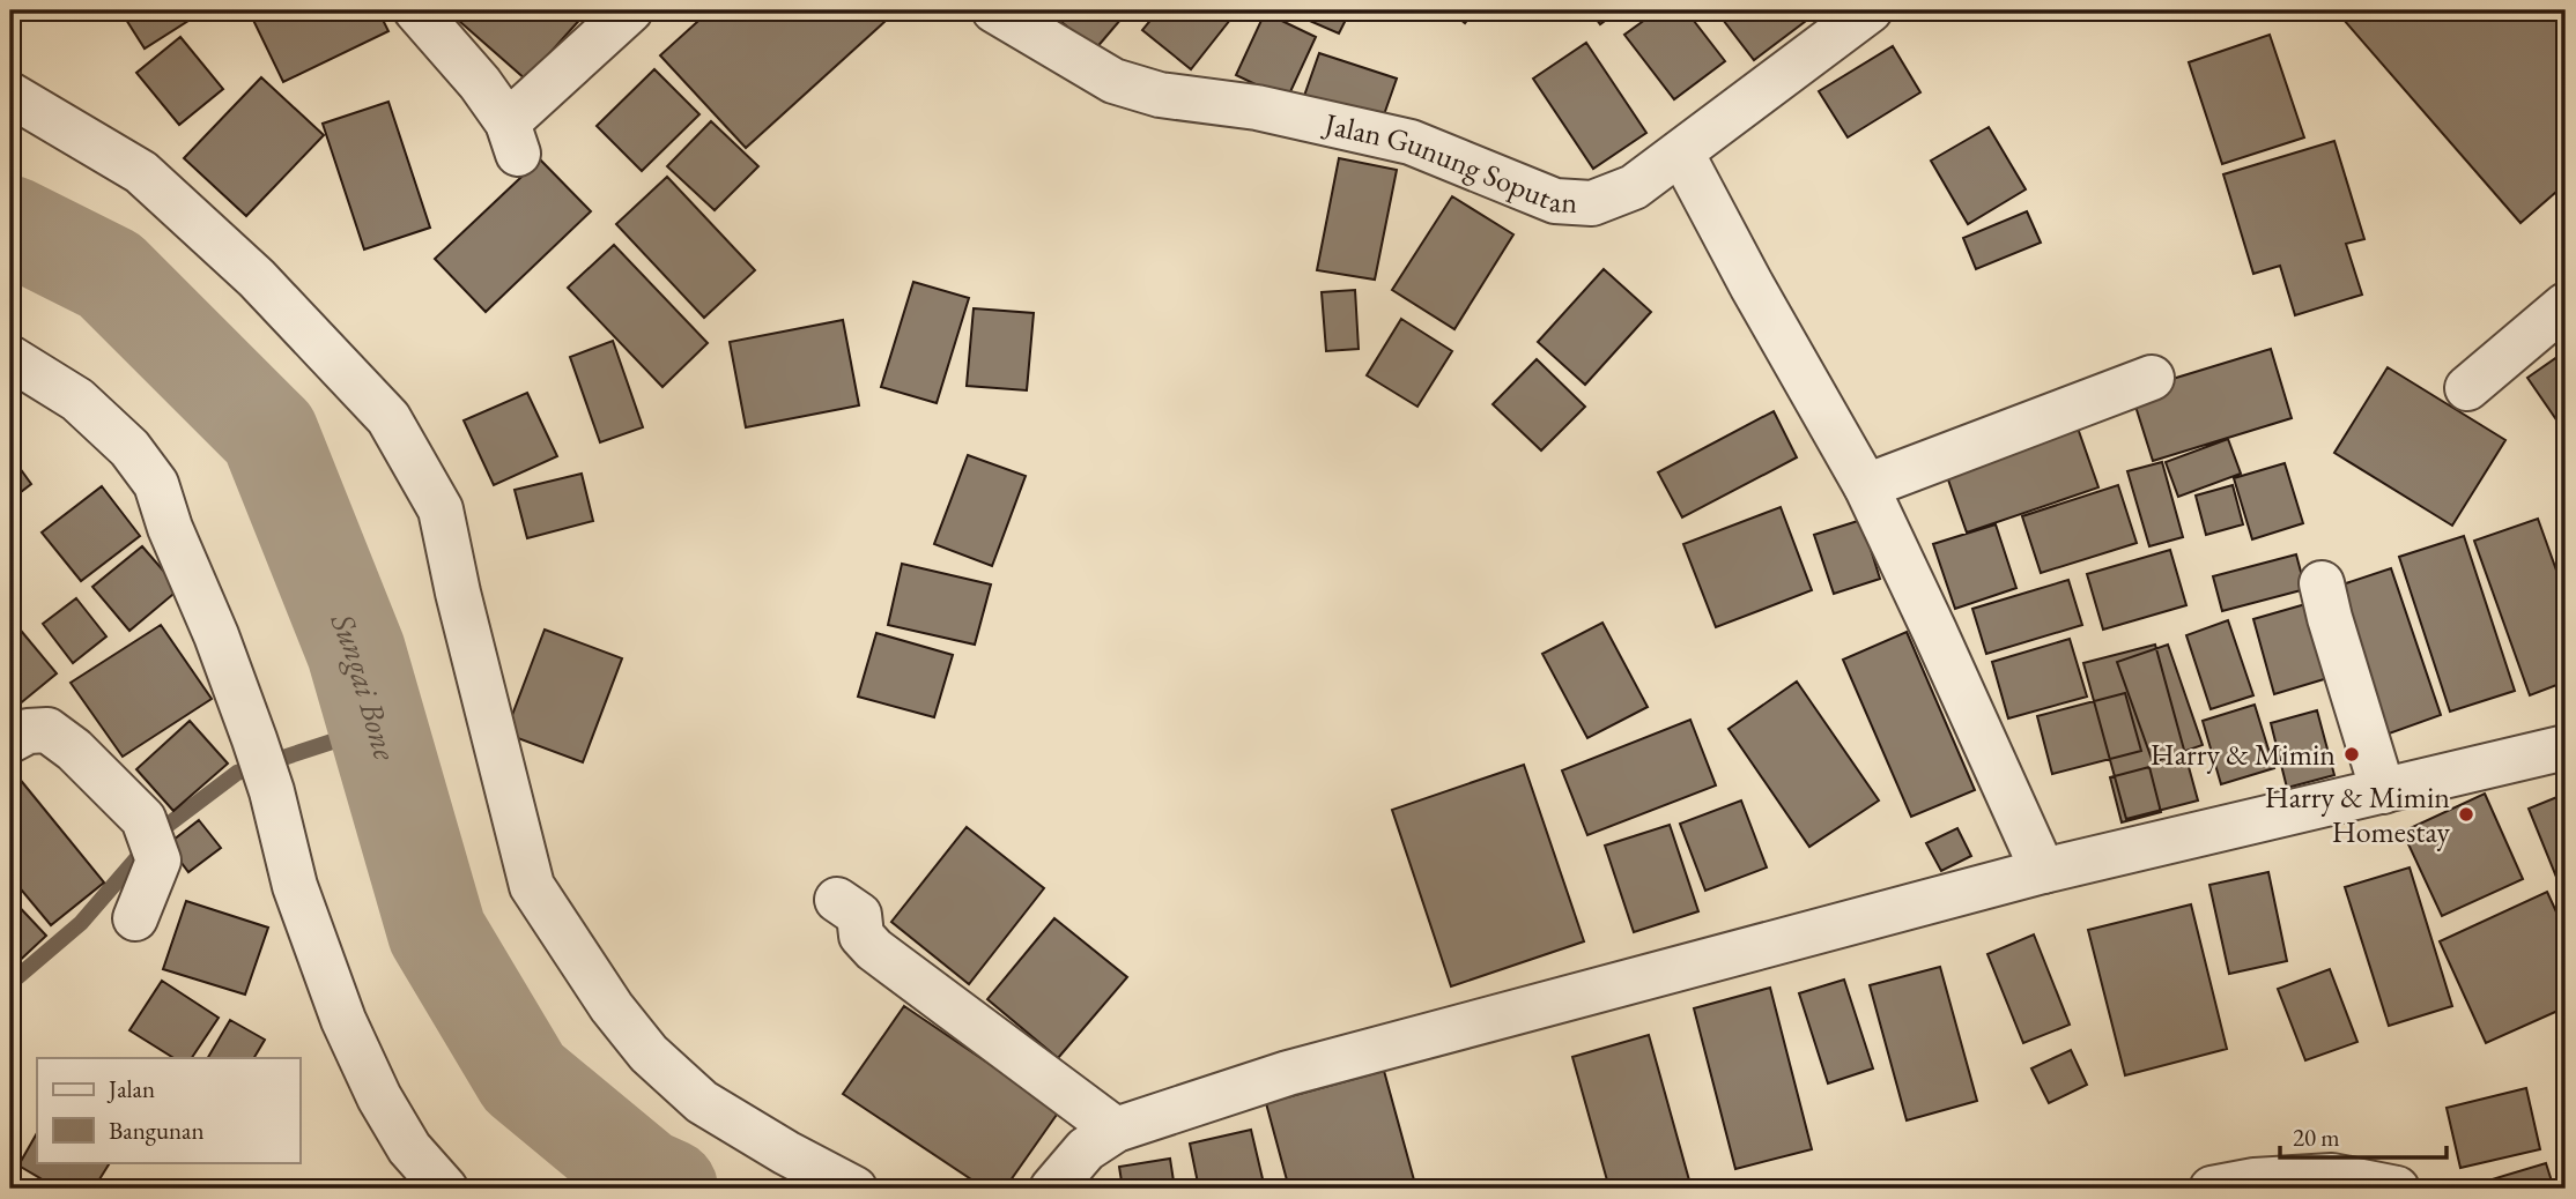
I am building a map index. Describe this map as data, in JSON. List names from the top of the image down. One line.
{"streets":{"street":["Jalan Gunung Soputan"]},"water":["Sungai Bone"],"places":["Harry & Mimin","Harry & Mimin Homestay"],"legend":["Jalan","Bangunan"],"scale_bar":"20 m"}
